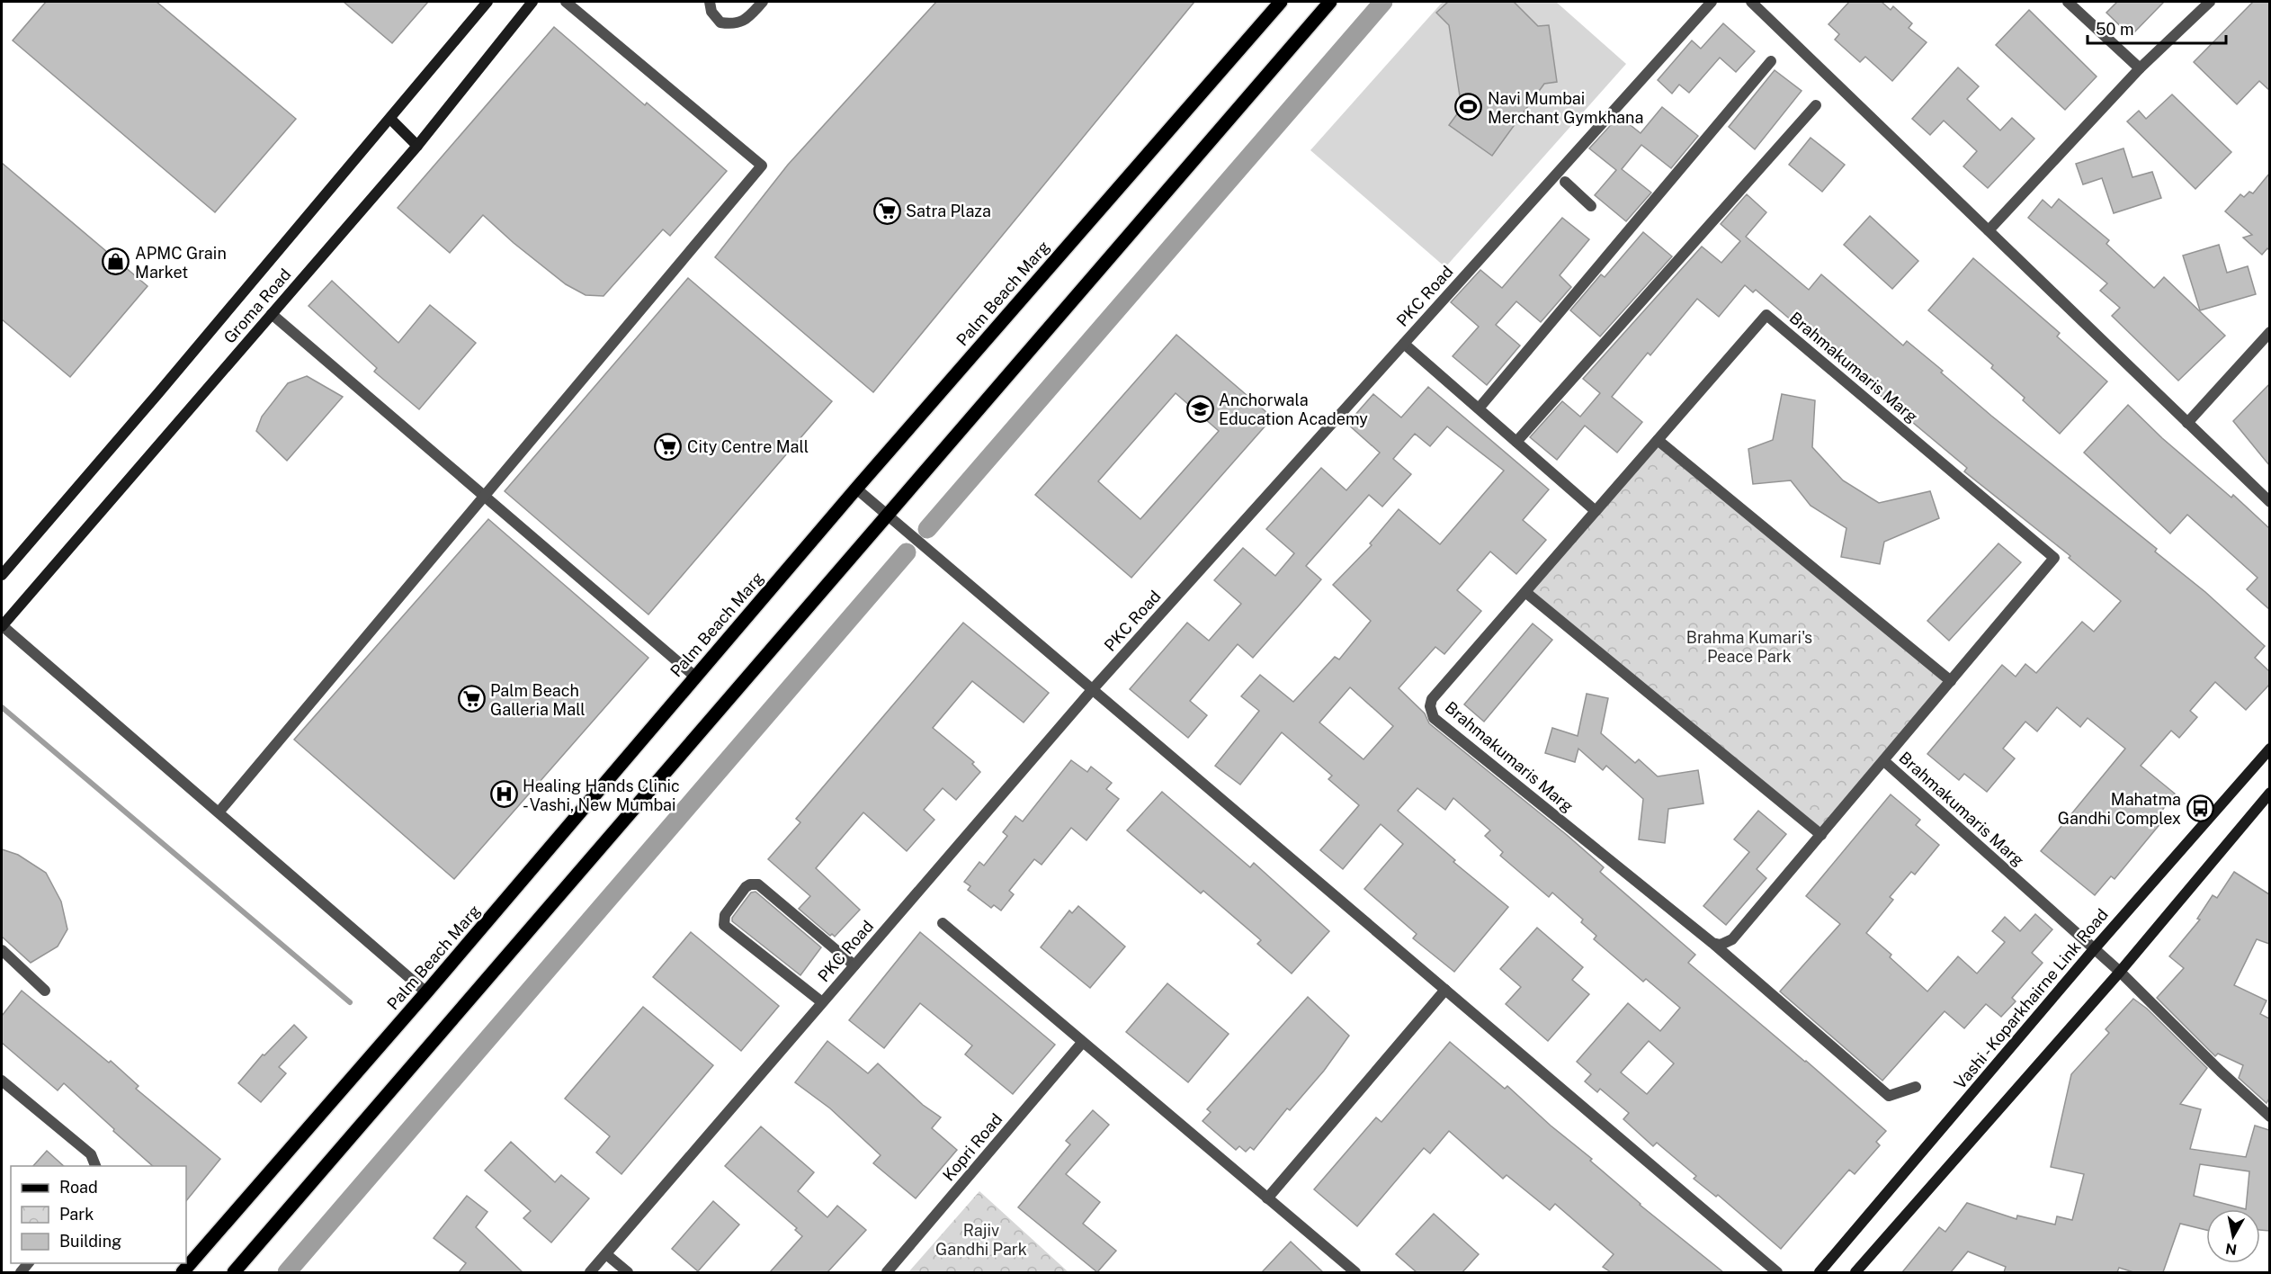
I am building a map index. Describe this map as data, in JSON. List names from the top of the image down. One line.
{"streets":{"main road":["Palm Beach Marg","Groma Road","Vashi - Koparkhairne Link Road"],"street":["PKC Road","Brahmakumaris Marg","Kopri Road"]},"crossings":[["Brahmakumaris Marg","Vashi - Koparkhairne Link Road"]],"parks":["Brahma Kumari's Peace Park","Rajiv Gandhi Park"],"places":{"sports":["Navi Mumbai Merchant Gymkhana"],"supermarket":["Satra Plaza","City Centre Mall","Palm Beach Galleria Mall"],"shop":["APMC Grain Market"],"school or university":["Anchorwala Education Academy"],"hospital":["Healing Hands Clinic - Vashi, New Mumbai"],"bus stop":["Mahatma Gandhi Complex"]},"legend":["Road","Park","Building"],"scale_bar":"50 m","north":"bottom"}
